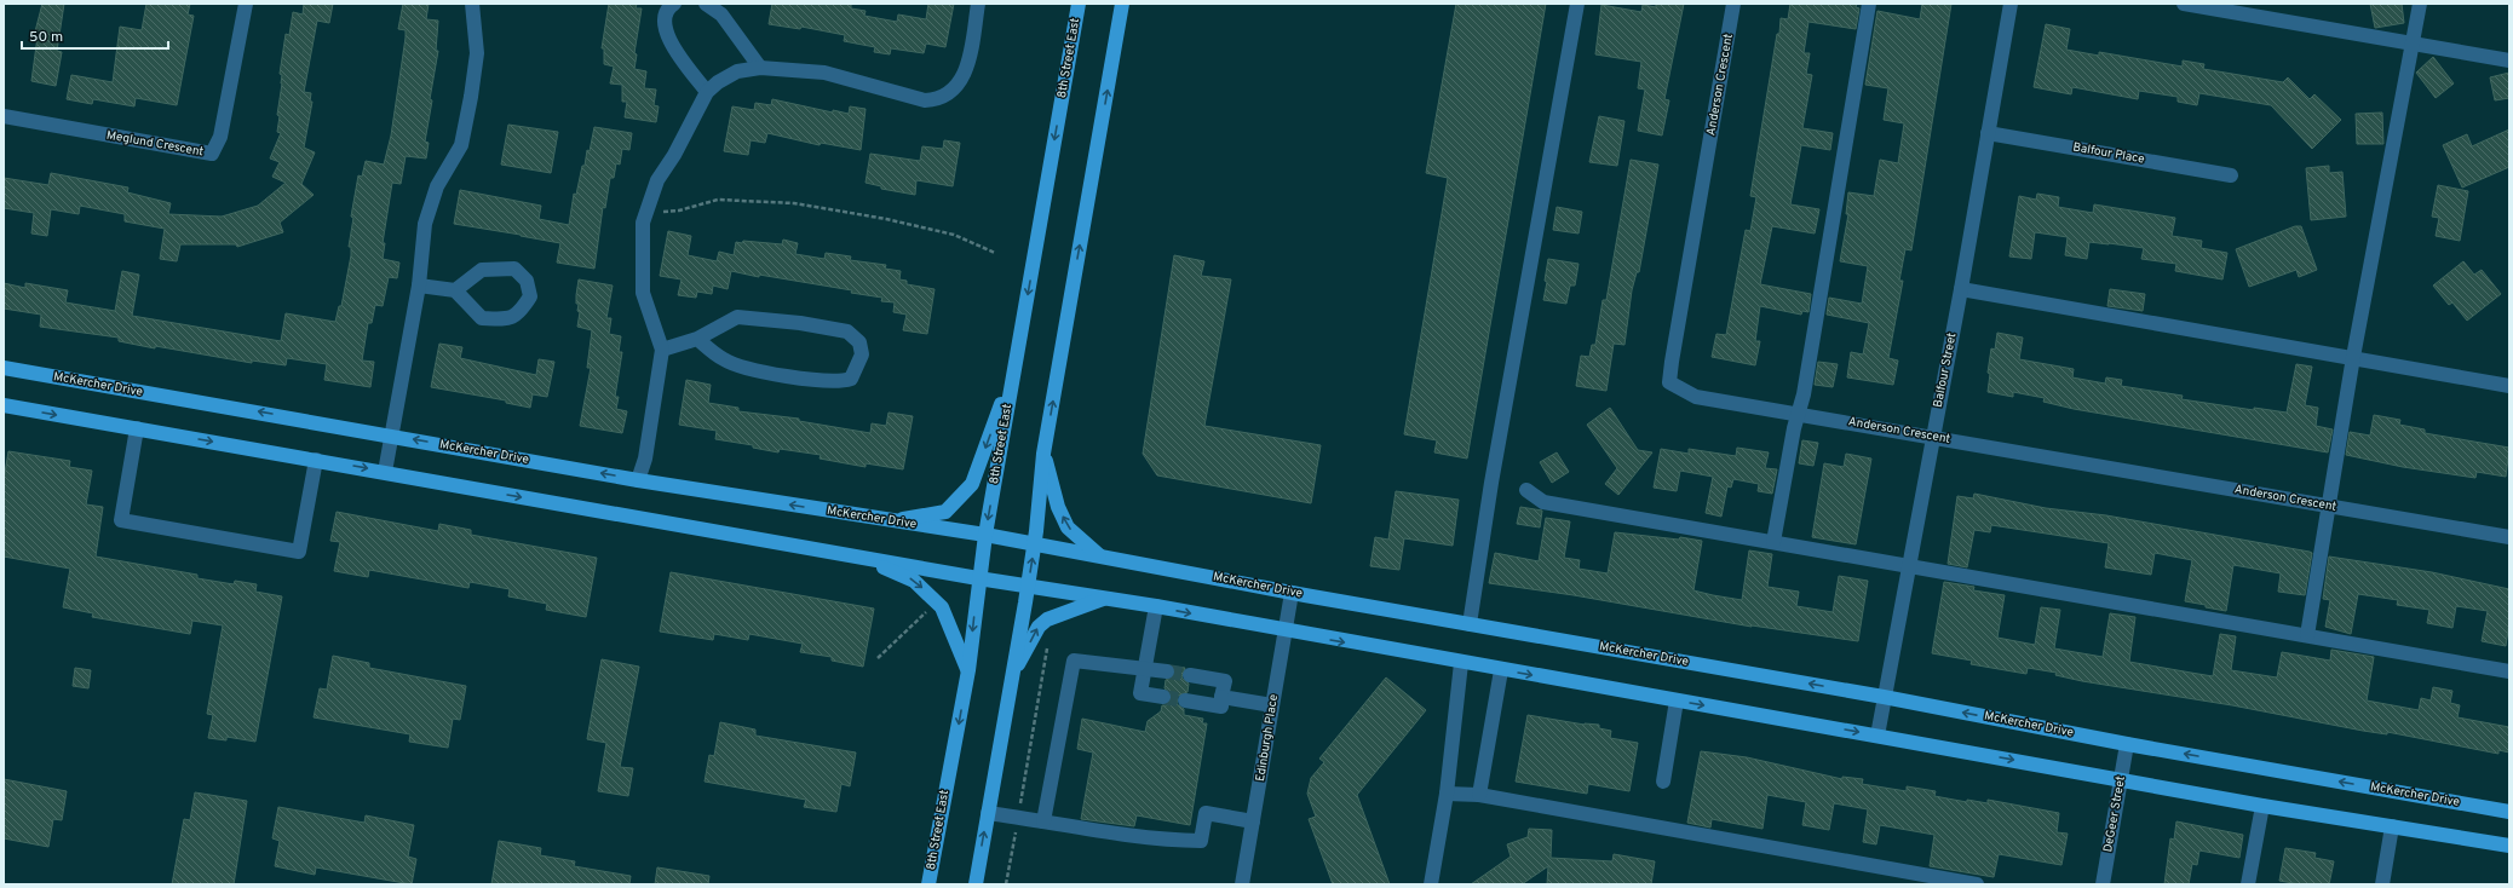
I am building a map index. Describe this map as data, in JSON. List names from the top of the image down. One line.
{"streets":{"main road":["8th Street East","McKercher Drive"],"street":["Anderson Crescent","Meglund Crescent","Balfour Place","Balfour Street","Edinburgh Place","DeGeer Street"]},"crossings":[["8th Street East","McKercher Drive"],["Anderson Crescent","Balfour Street"],["Balfour Place","Balfour Street"],["Balfour Street","McKercher Drive"],["McKercher Drive","Edinburgh Place"],["McKercher Drive","DeGeer Street"]],"scale_bar":"50 m"}
